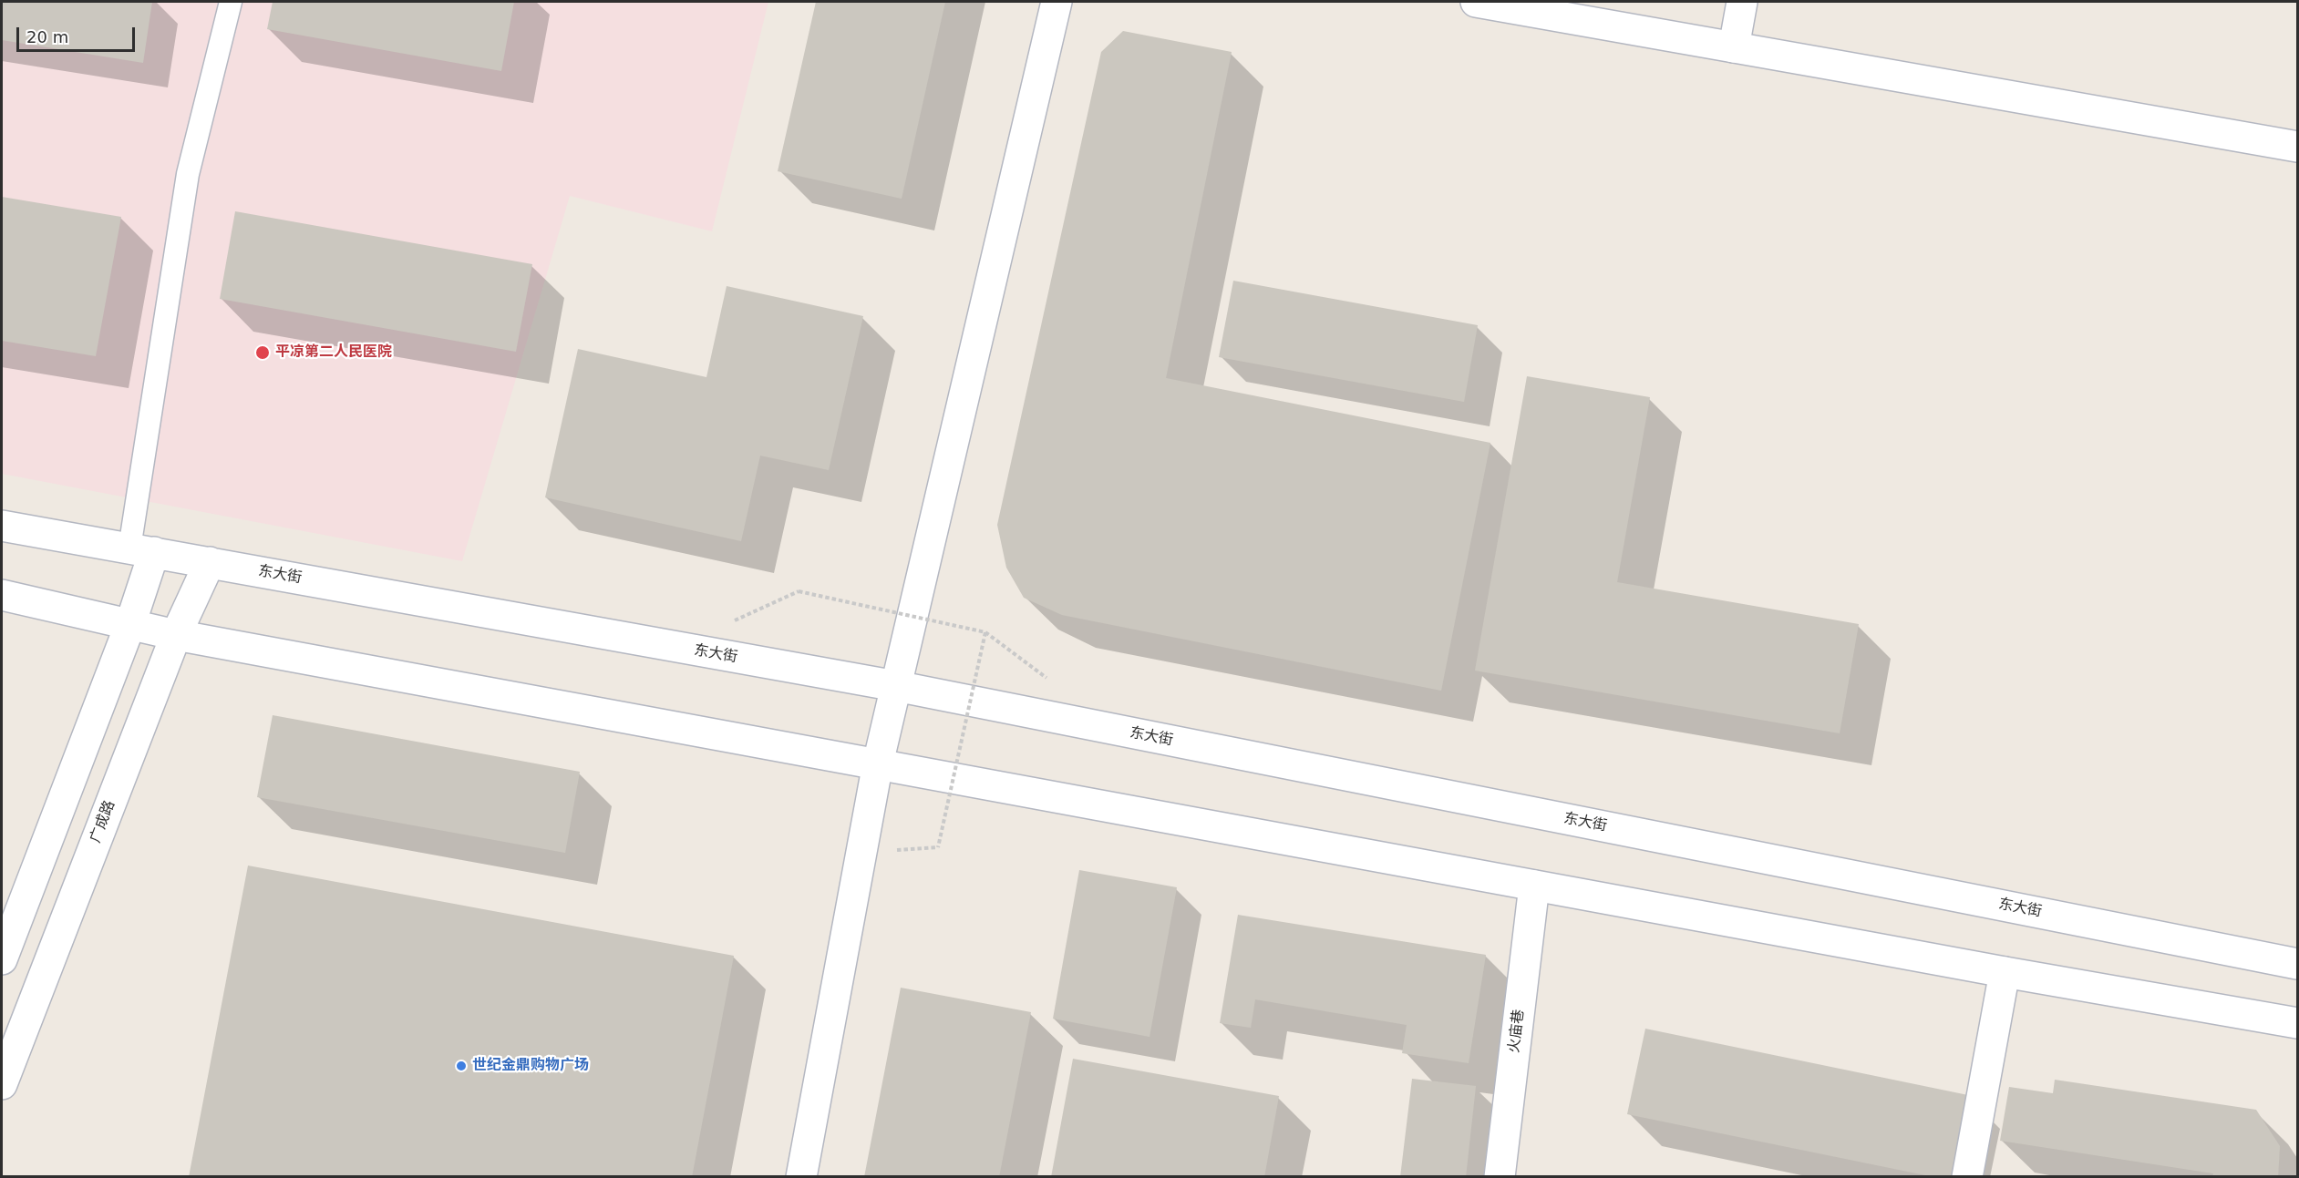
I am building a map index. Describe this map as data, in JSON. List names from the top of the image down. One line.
{"streets":{"main road":["东大街","广成路","火庙巷"]},"crossings":[["东大街","广成路"]],"places":["平凉第二人民医院","世纪金鼎购物广场"],"scale_bar":"20 m"}
